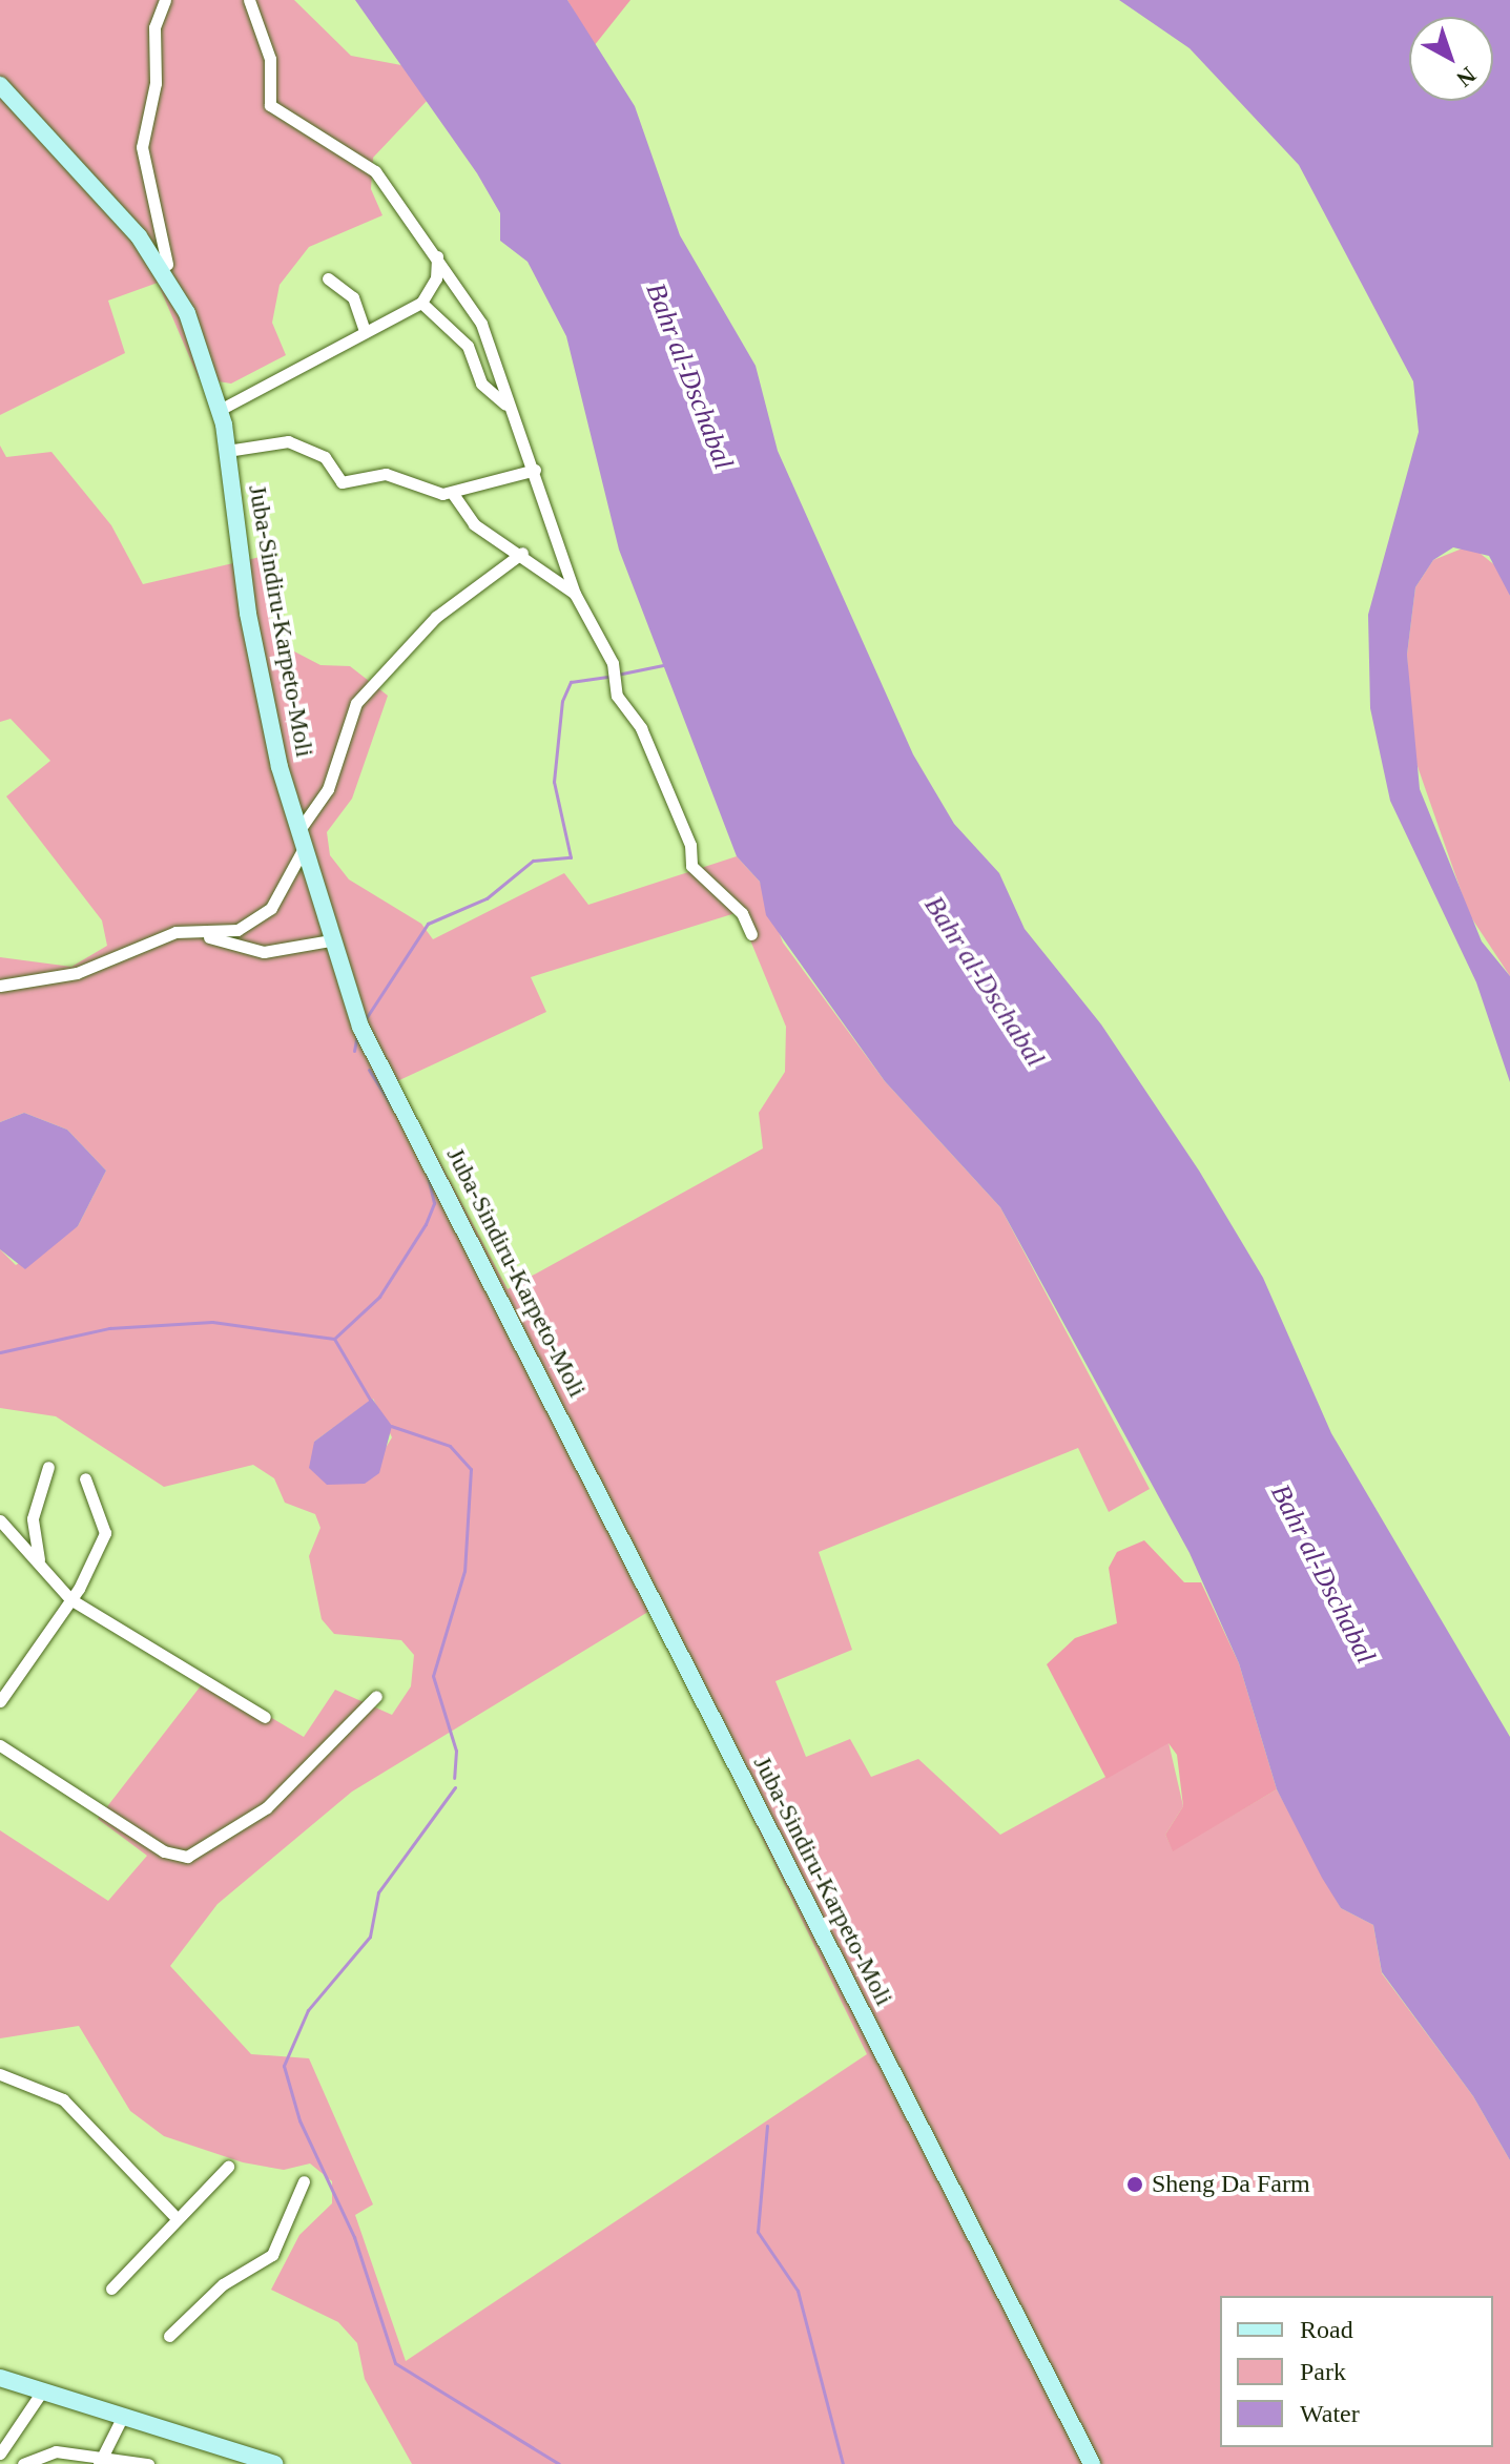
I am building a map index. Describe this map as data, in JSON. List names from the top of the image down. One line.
{"streets":{"main road":["Juba-Sindiru-Karpeto-Moli"]},"water":["Bahr al-Dschabal"],"places":["Sheng Da Farm"],"legend":["Road","Park","Water"],"north":"bottom right"}
